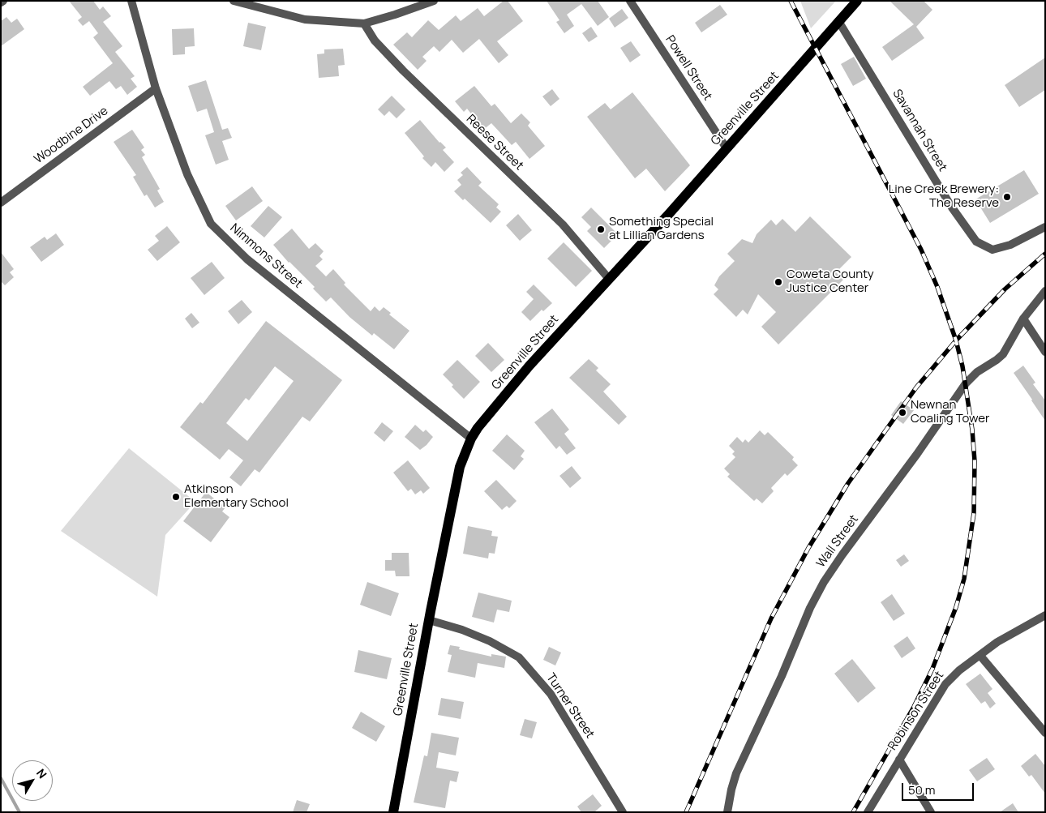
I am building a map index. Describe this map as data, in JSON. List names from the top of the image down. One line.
{"streets":{"main road":["Greenville Street"],"street":["Powell Street","Savannah Street","Woodbine Drive","Reese Street","Nimmons Street","Wall Street","Turner Street","Robinson Street"]},"crossings":[["Powell Street","Greenville Street"],["Greenville Street","Savannah Street"],["Greenville Street","Reese Street"],["Greenville Street","Nimmons Street"],["Greenville Street","Turner Street"],["Woodbine Drive","Nimmons Street"]],"places":["Line Creek Brewery: The Reserve","Something Special at Lillian Gardens","Coweta County Justice Center","Newnan Coaling Tower","Atkinson Elementary School"],"scale_bar":"50 m","north":"top right"}
